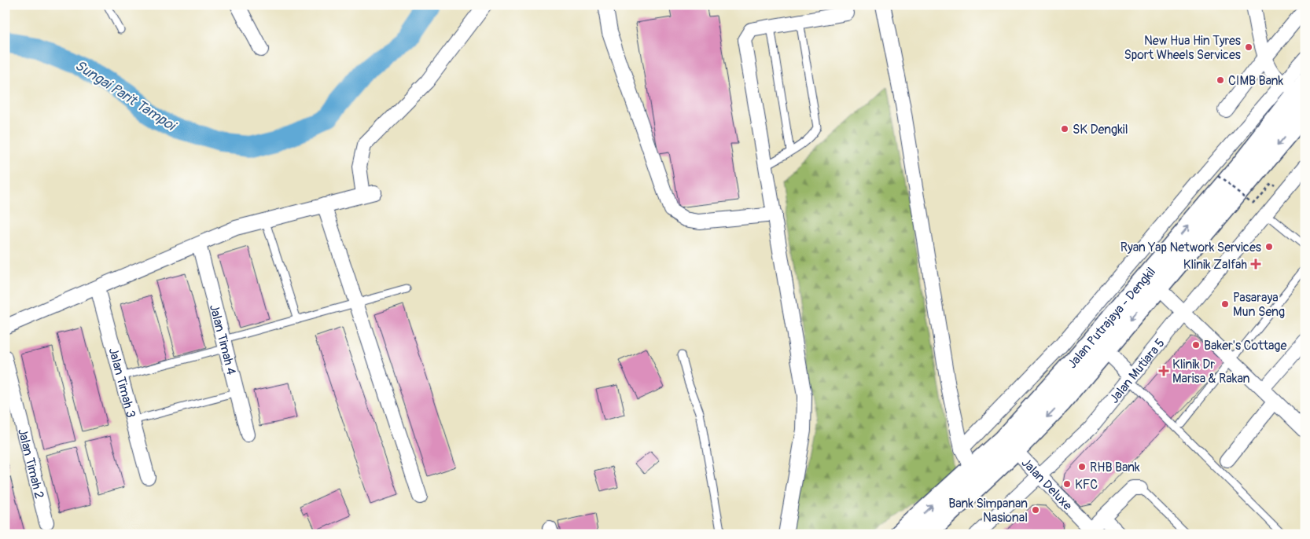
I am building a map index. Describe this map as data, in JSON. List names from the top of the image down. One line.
{"streets":{"main road":["Jalan Putrajaya - Dengkil"],"street":["Jalan Timah 4","Jalan Mutiara 5","Jalan Timah 3","Jalan Timah 2","Jalan Deluxe"]},"crossings":[["Jalan Putrajaya - Dengkil","Jalan Deluxe"],["Jalan Mutiara 5","Jalan Deluxe"]],"water":["Sungai Parit Tampoi"],"places":{"other":["New Hua Hin Tyres Sport Wheels Services","CIMB Bank","SK Dengkil","Ryan Yap Network Services","Pasaraya Mun Seng","Baker's Cottage","RHB Bank","KFC","Bank Simpanan Nasional"],"health":["Klinik Zalfah","Klinik Dr Marisa & Rakan"]}}
